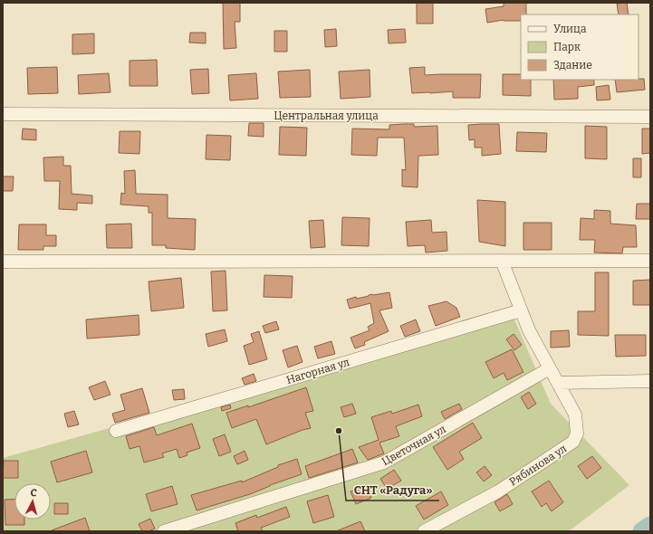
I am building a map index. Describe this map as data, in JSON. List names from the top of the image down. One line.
{"streets":{"street":["Центральная улица","Нагорная ул","Цветочная ул","Рябинова ул"]},"crossings":[["Нагорная ул","Рябинова ул"],["Цветочная ул","Рябинова ул"]],"places":["СНТ «Радуга»"],"legend":["Улица","Парк","Здание"],"north":"top"}
